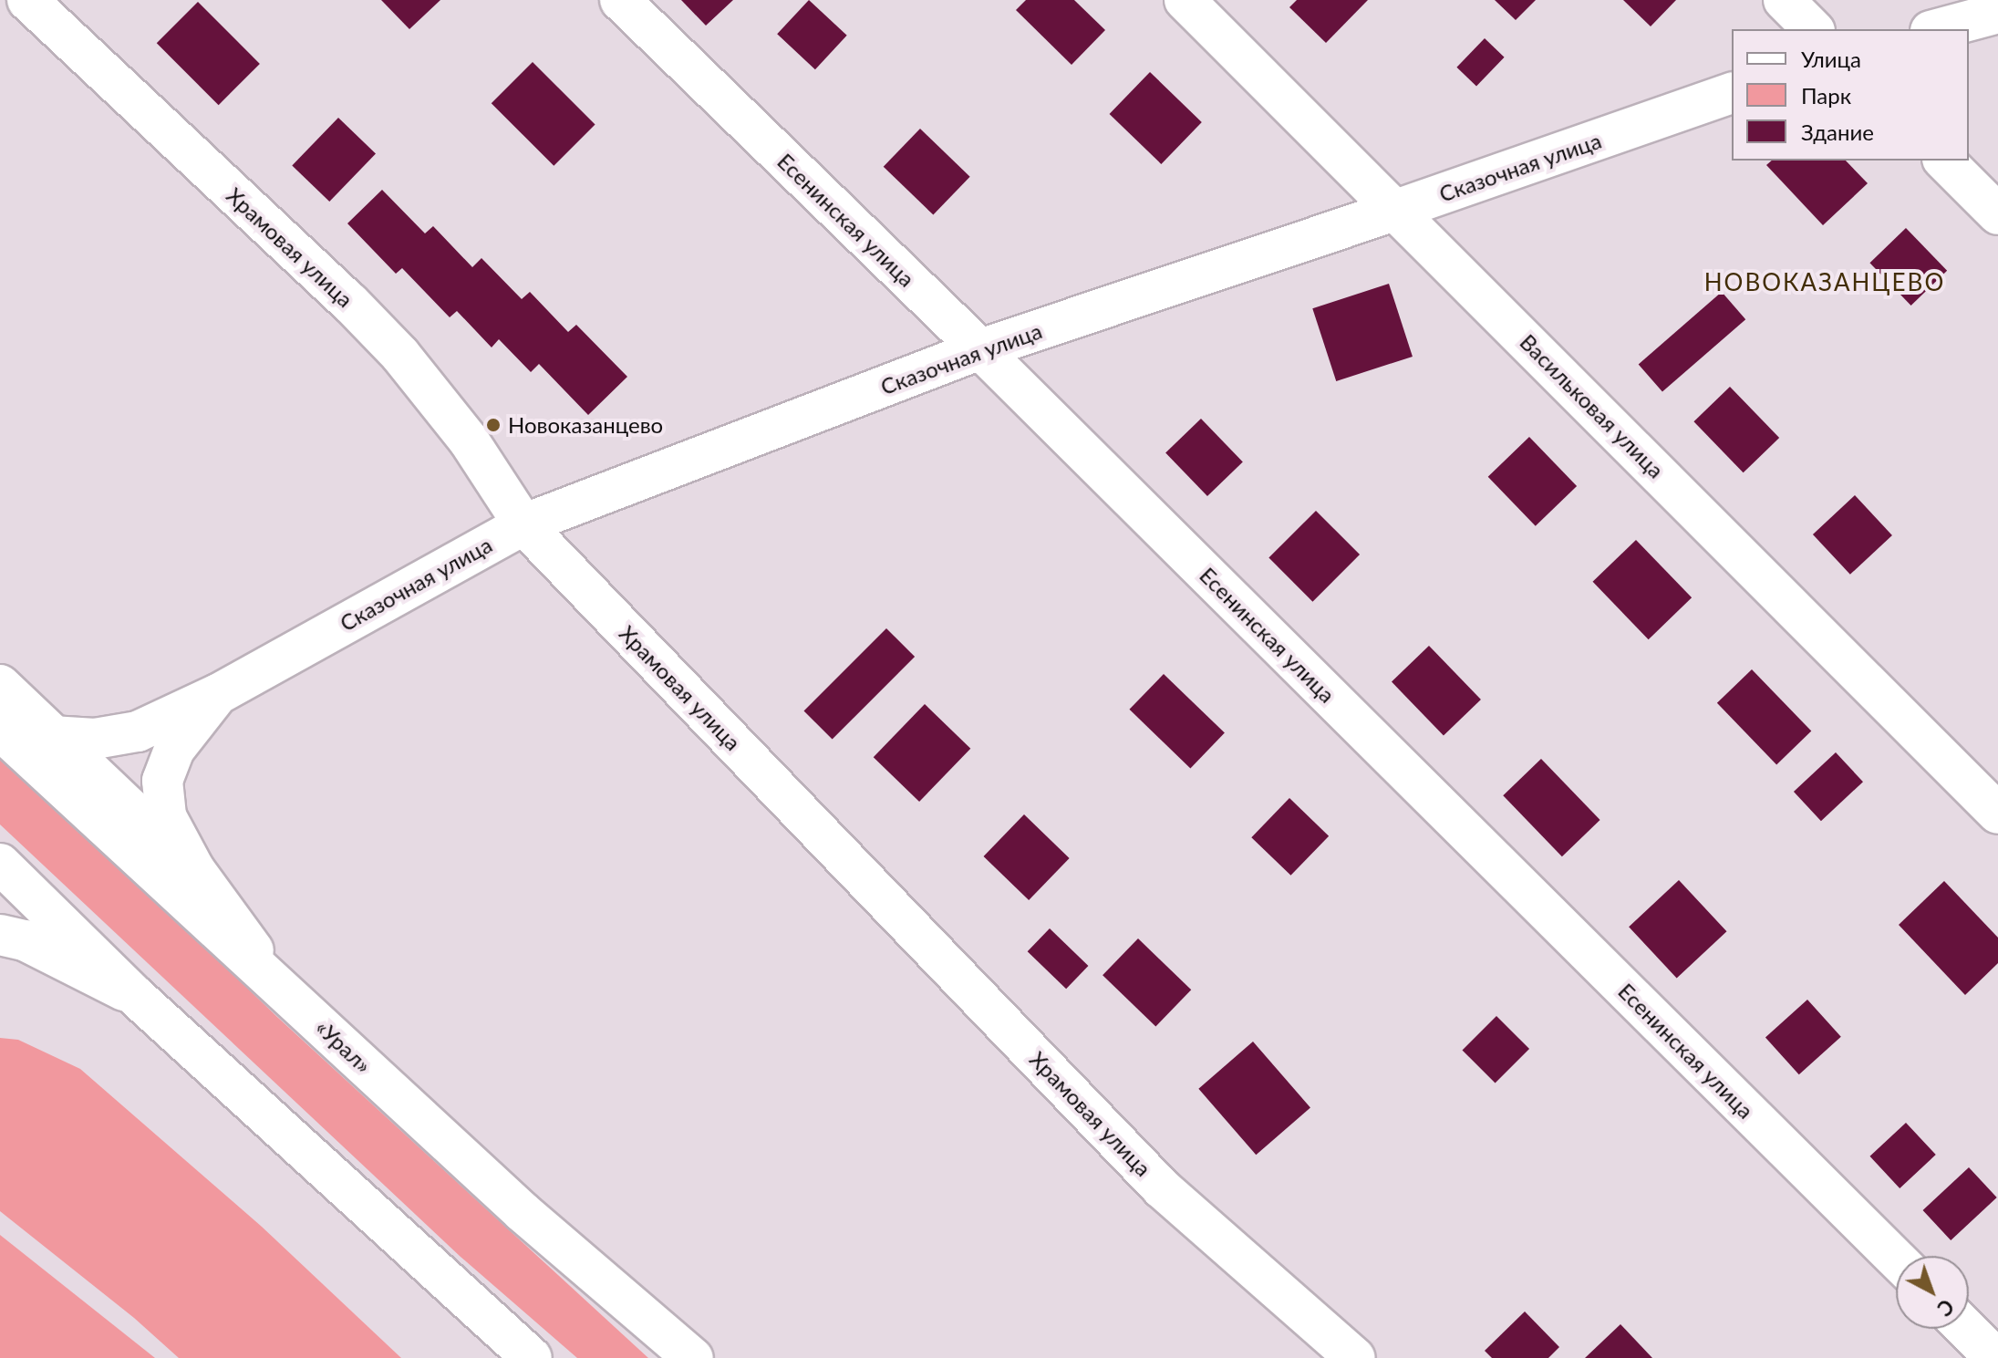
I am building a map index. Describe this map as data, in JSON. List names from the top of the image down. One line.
{"streets":{"street":["Сказочная улица","Есенинская улица","Храмовая улица","Васильковая улица","«Урал»"]},"crossings":[["Сказочная улица","Есенинская улица"],["Сказочная улица","Храмовая улица"],["Сказочная улица","Васильковая улица"]],"districts":["НОВОКАЗАНЦЕВО"],"places":["Новоказанцево"],"legend":["Улица","Парк","Здание"],"north":"bottom right"}
